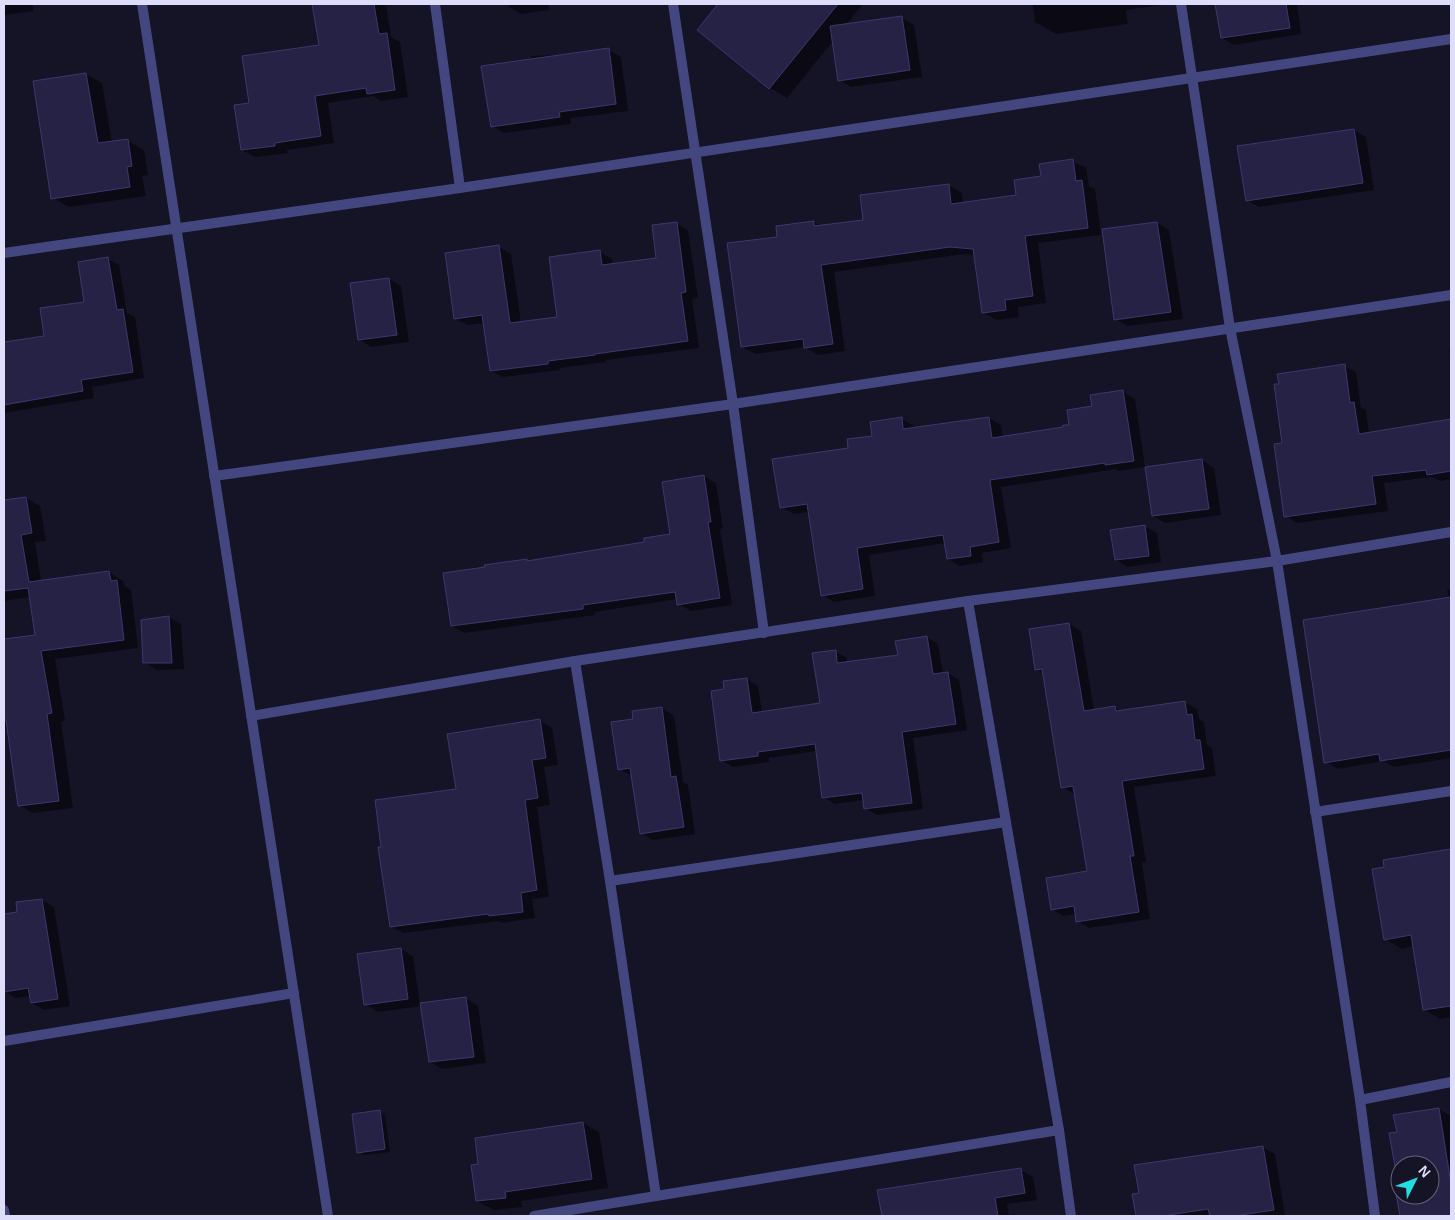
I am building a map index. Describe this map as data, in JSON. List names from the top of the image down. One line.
{"north":"top right"}
